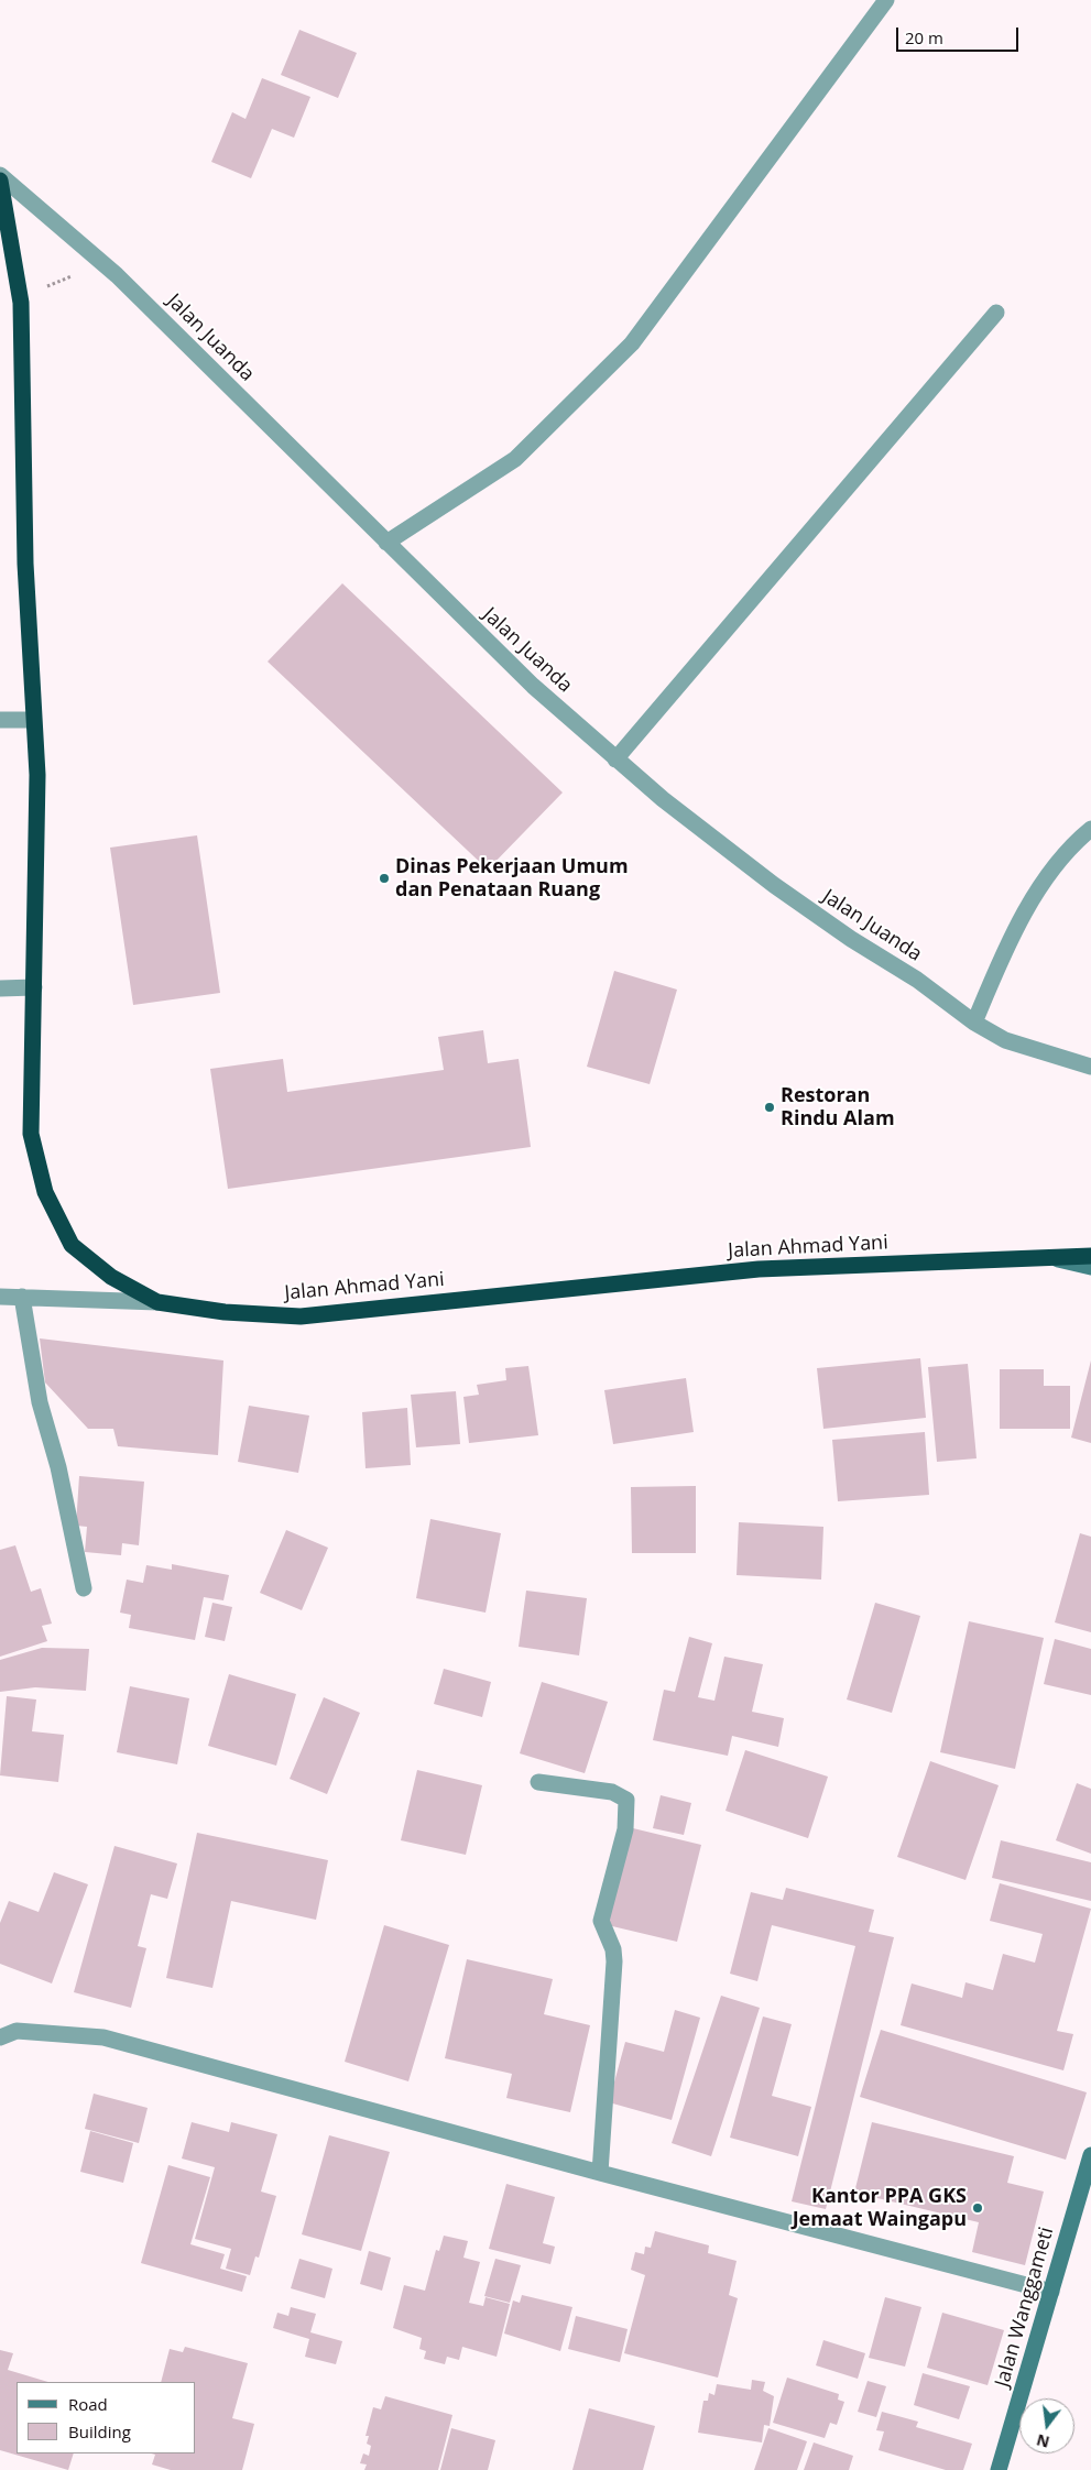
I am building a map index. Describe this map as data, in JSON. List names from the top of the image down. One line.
{"streets":{"highway":["Jalan Ahmad Yani"],"street":["Jalan Juanda","Jalan Wanggameti"]},"places":["Dinas Pekerjaan Umum dan Penataan Ruang","Restoran Rindu Alam","Kantor PPA GKS Jemaat Waingapu"],"legend":["Road","Building"],"scale_bar":"20 m","north":"bottom"}
